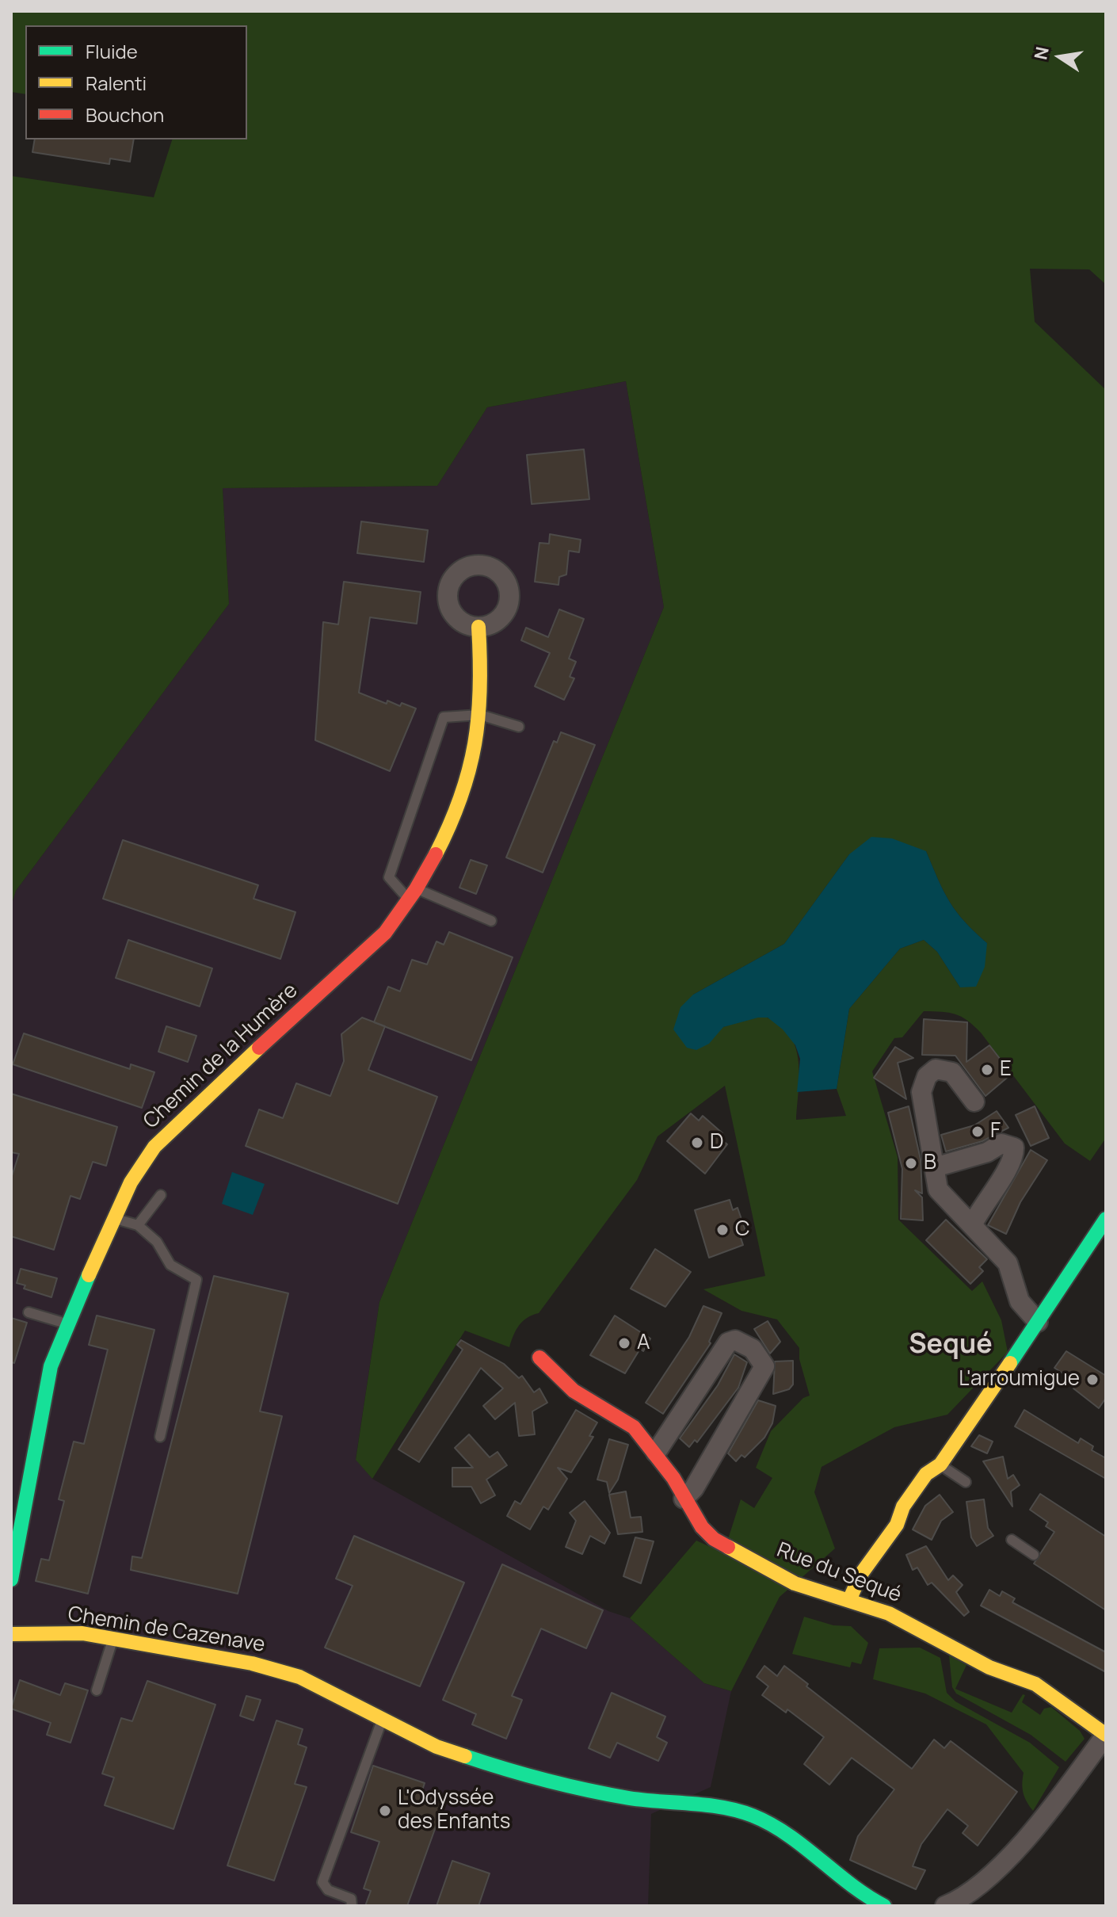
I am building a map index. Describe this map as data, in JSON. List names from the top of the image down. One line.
{"streets":{"street":["Chemin de la Humère","Rue du Sequé","Chemin de Cazenave"]},"districts":["Sequé"],"places":["E","F","D","B","C","A","L'arroumigue","L'Odyssée des Enfants"],"legend":["Fluide","Ralenti","Bouchon"],"north":"left"}
